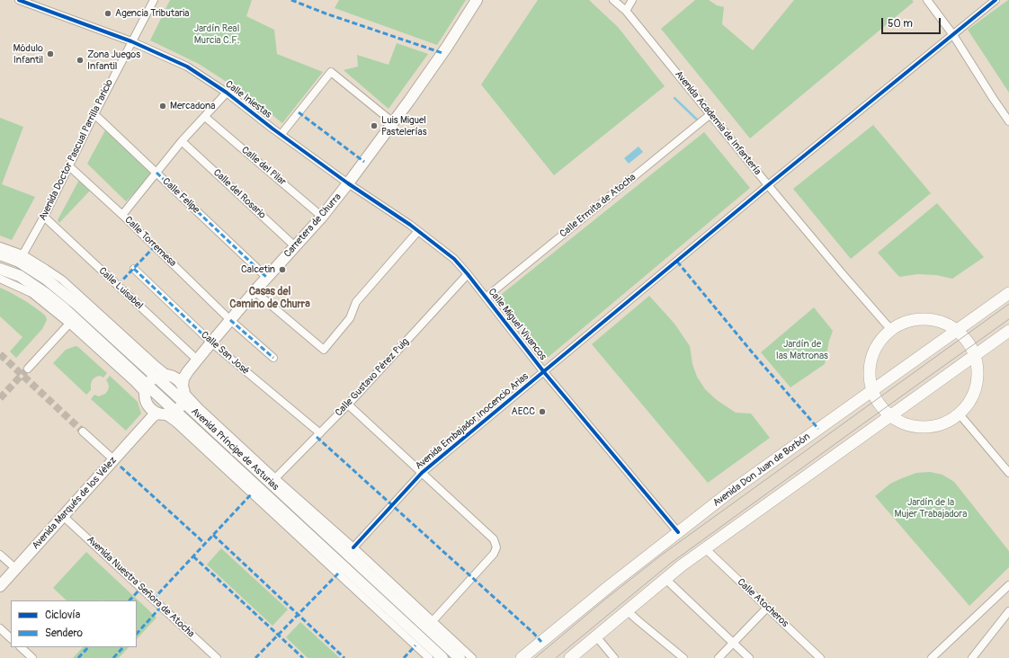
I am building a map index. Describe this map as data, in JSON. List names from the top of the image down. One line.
{"streets":{"main road":["Carretera de Churra","Avenida Príncipe de Asturias","Avenida Don Juan de Borbón","Avenida Marqués de los Vélez"],"street":["Calle Iniestas","Avenida Academia de Infantería","Avenida Doctor Pascual Parrilla Paricio","Calle del Pilar","Calle del Rosario","Calle Felipe","Calle Ermita de Atocha","Calle Torremesa","Calle Luisabel","Calle Miguel Vivancos","Calle San José","Calle Gustavo Pérez Puig","Avenida Embajador Inocencio Arias","Avenida Nuestra Señora de Atocha","Calle Atocheros"]},"crossings":[["Calle Iniestas","Avenida Doctor Pascual Parrilla Paricio"],["Calle Iniestas","Carretera de Churra"],["Calle Iniestas","Calle Miguel Vivancos"],["Avenida Academia de Infantería","Calle Ermita de Atocha"],["Avenida Academia de Infantería","Avenida Embajador Inocencio Arias"],["Avenida Doctor Pascual Parrilla Paricio","Calle Felipe"],["Avenida Doctor Pascual Parrilla Paricio","Calle Torremesa"],["Avenida Doctor Pascual Parrilla Paricio","Calle Luisabel"],["Avenida Doctor Pascual Parrilla Paricio","Avenida Príncipe de Asturias"],["Calle del Pilar","Carretera de Churra"],["Calle del Rosario","Carretera de Churra"],["Calle Felipe","Carretera de Churra"],["Calle Ermita de Atocha","Calle Miguel Vivancos"],["Carretera de Churra","Calle Torremesa"],["Carretera de Churra","Calle Luisabel"],["Carretera de Churra","Calle Miguel Vivancos"],["Carretera de Churra","Calle San José"],["Carretera de Churra","Avenida Príncipe de Asturias"],["Calle Miguel Vivancos","Calle Gustavo Pérez Puig"],["Calle Miguel Vivancos","Avenida Embajador Inocencio Arias"],["Calle Miguel Vivancos","Avenida Don Juan de Borbón"],["Calle San José","Calle Gustavo Pérez Puig"],["Avenida Marqués de los Vélez","Avenida Nuestra Señora de Atocha"]],"districts":["Casas del Camino de Churra"],"parks":["Jardín Real Murcia C.F.","Jardín de las Matronas","Jardín de la Mujer Trabajadora"],"places":["Agencia Tributaria","Módulo Infantil","Zona Juegos Infantil","Mercadona","Luis Miguel Pastelerías","Calcetin","AECC"],"legend":["Ciclovía","Sendero"],"scale_bar":"50 m"}
